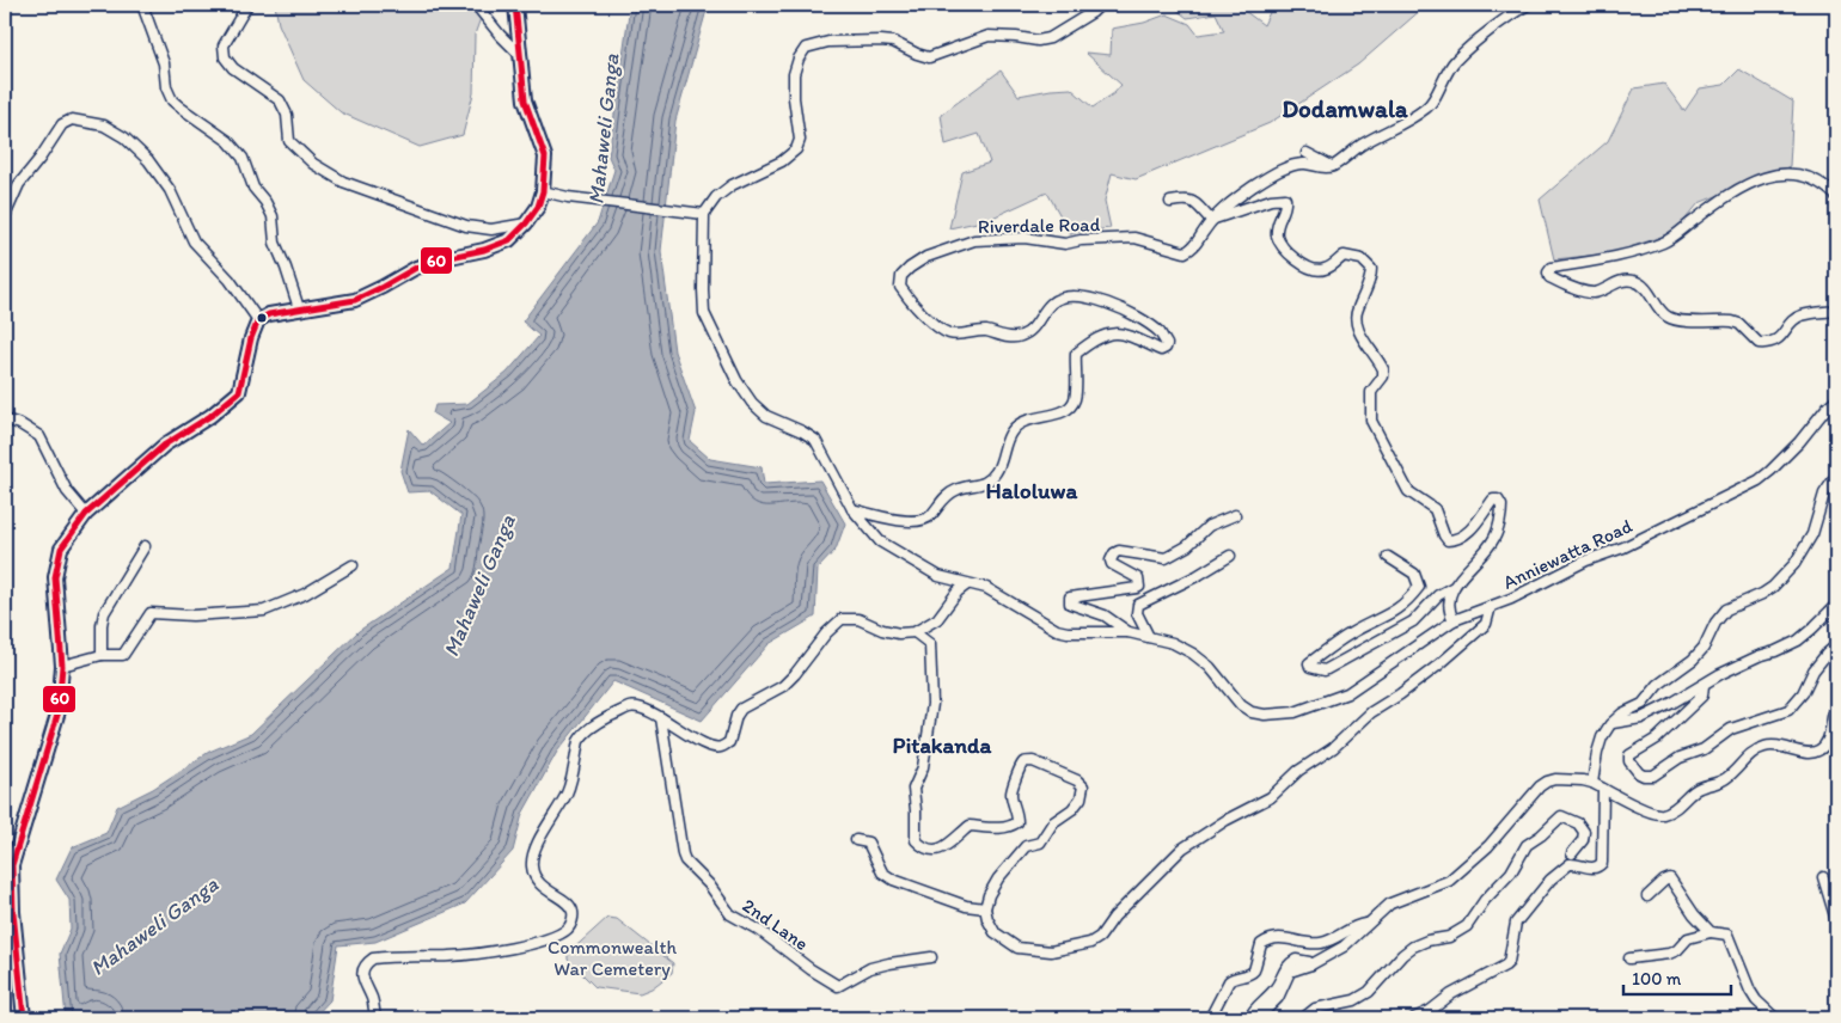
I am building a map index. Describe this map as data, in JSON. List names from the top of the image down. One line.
{"streets":{"street":["Riverdale Road","Anniewatta Road","2nd Lane"]},"districts":["Dodamwala","Haloluwa","Pitakanda"],"water":["Mahaweli Ganga"],"parks":["Commonwealth War Cemetery"],"lines":["transit line 60"],"scale_bar":"100 m"}
